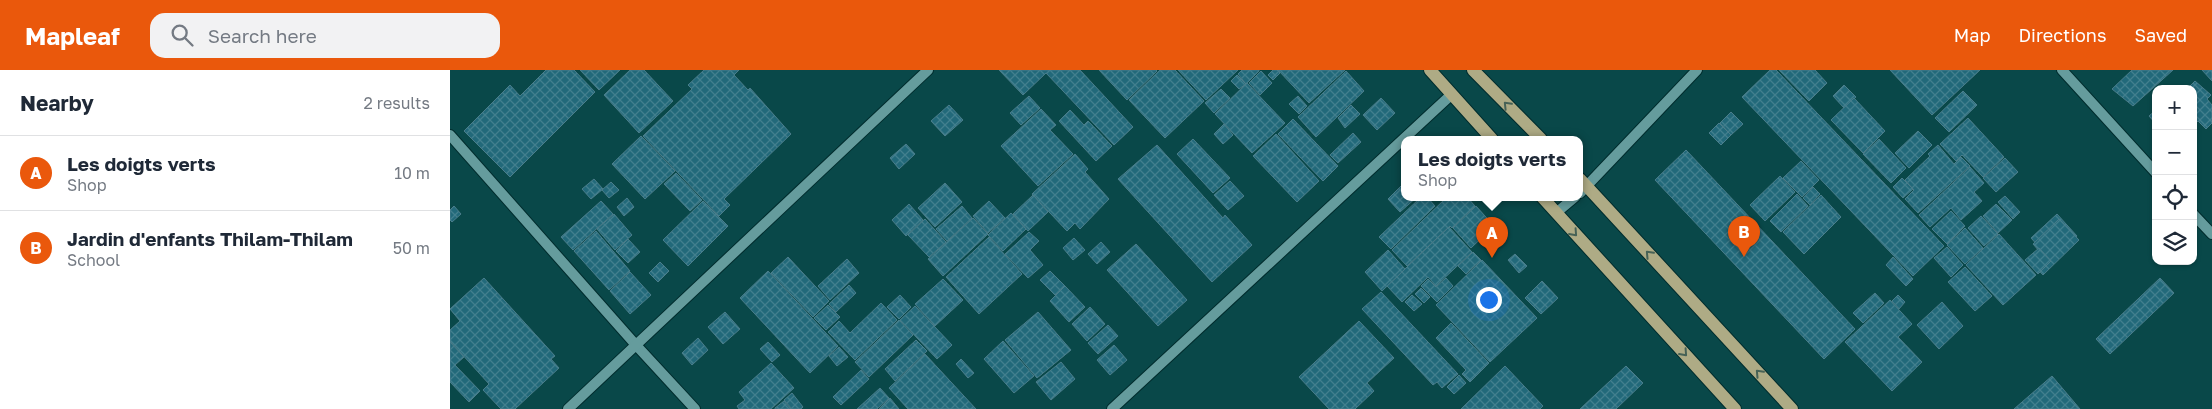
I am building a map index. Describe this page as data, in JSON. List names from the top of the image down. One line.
{"page":{"header":"Mapleaf","search":"Search here","nav":["Map","Directions","Saved"],"heading":["Nearby","2 results"],"map_buttons":["+","−"],"list":[{"mark":"A","name":"Les doigts verts","note":"Shop","value":"10 m"},{"mark":"B","name":"Jardin d'enfants Thilam-Thilam","note":"School","value":"50 m"}],"popup":["Les doigts verts","Shop"],"pins":["B","A"]}}
